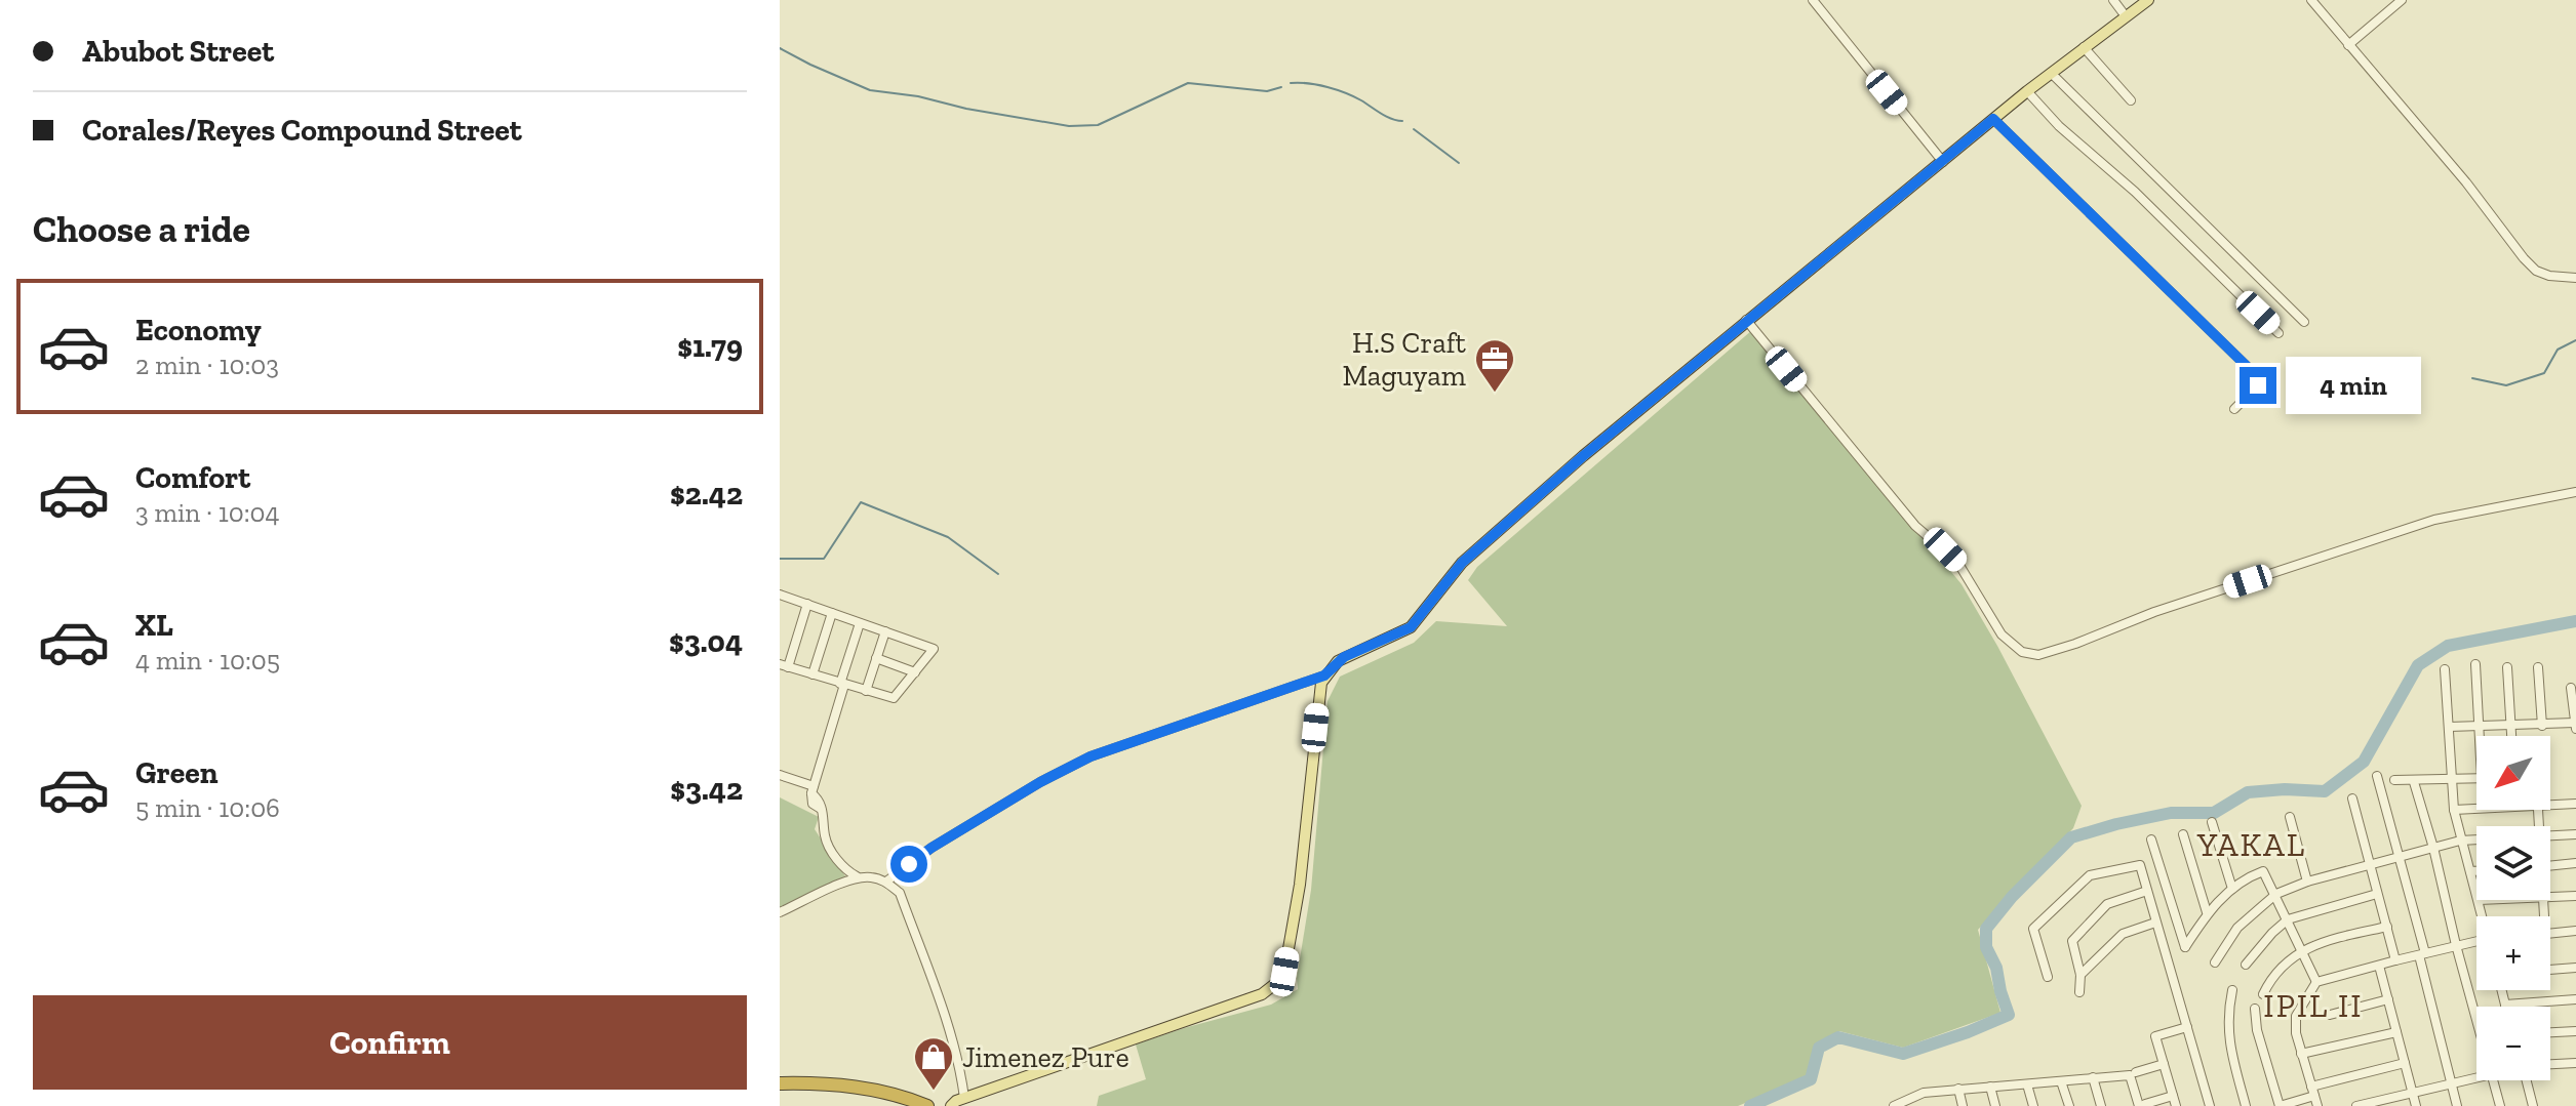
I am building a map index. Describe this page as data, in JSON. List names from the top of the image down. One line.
{"districts":["YAKAL","IPIL II"],"places":{"office":["H.S Craft Maguyam"],"shop":["Jimenez Pure"]},"north":"bottom left","page":{"banner":["Abubot Street","Corales/Reyes Compound Street"],"heading":"Choose a ride","list":[{"name":"Economy","note":"2 min · 10:03","value":"$1.79"},{"name":"Comfort","note":"3 min · 10:04","value":"$2.42"},{"name":"XL","note":"4 min · 10:05","value":"$3.04"},{"name":"Green","note":"5 min · 10:06","value":"$3.42"}],"bubble":"4 min","map_buttons":["+","−"],"buttons":"Confirm"}}
